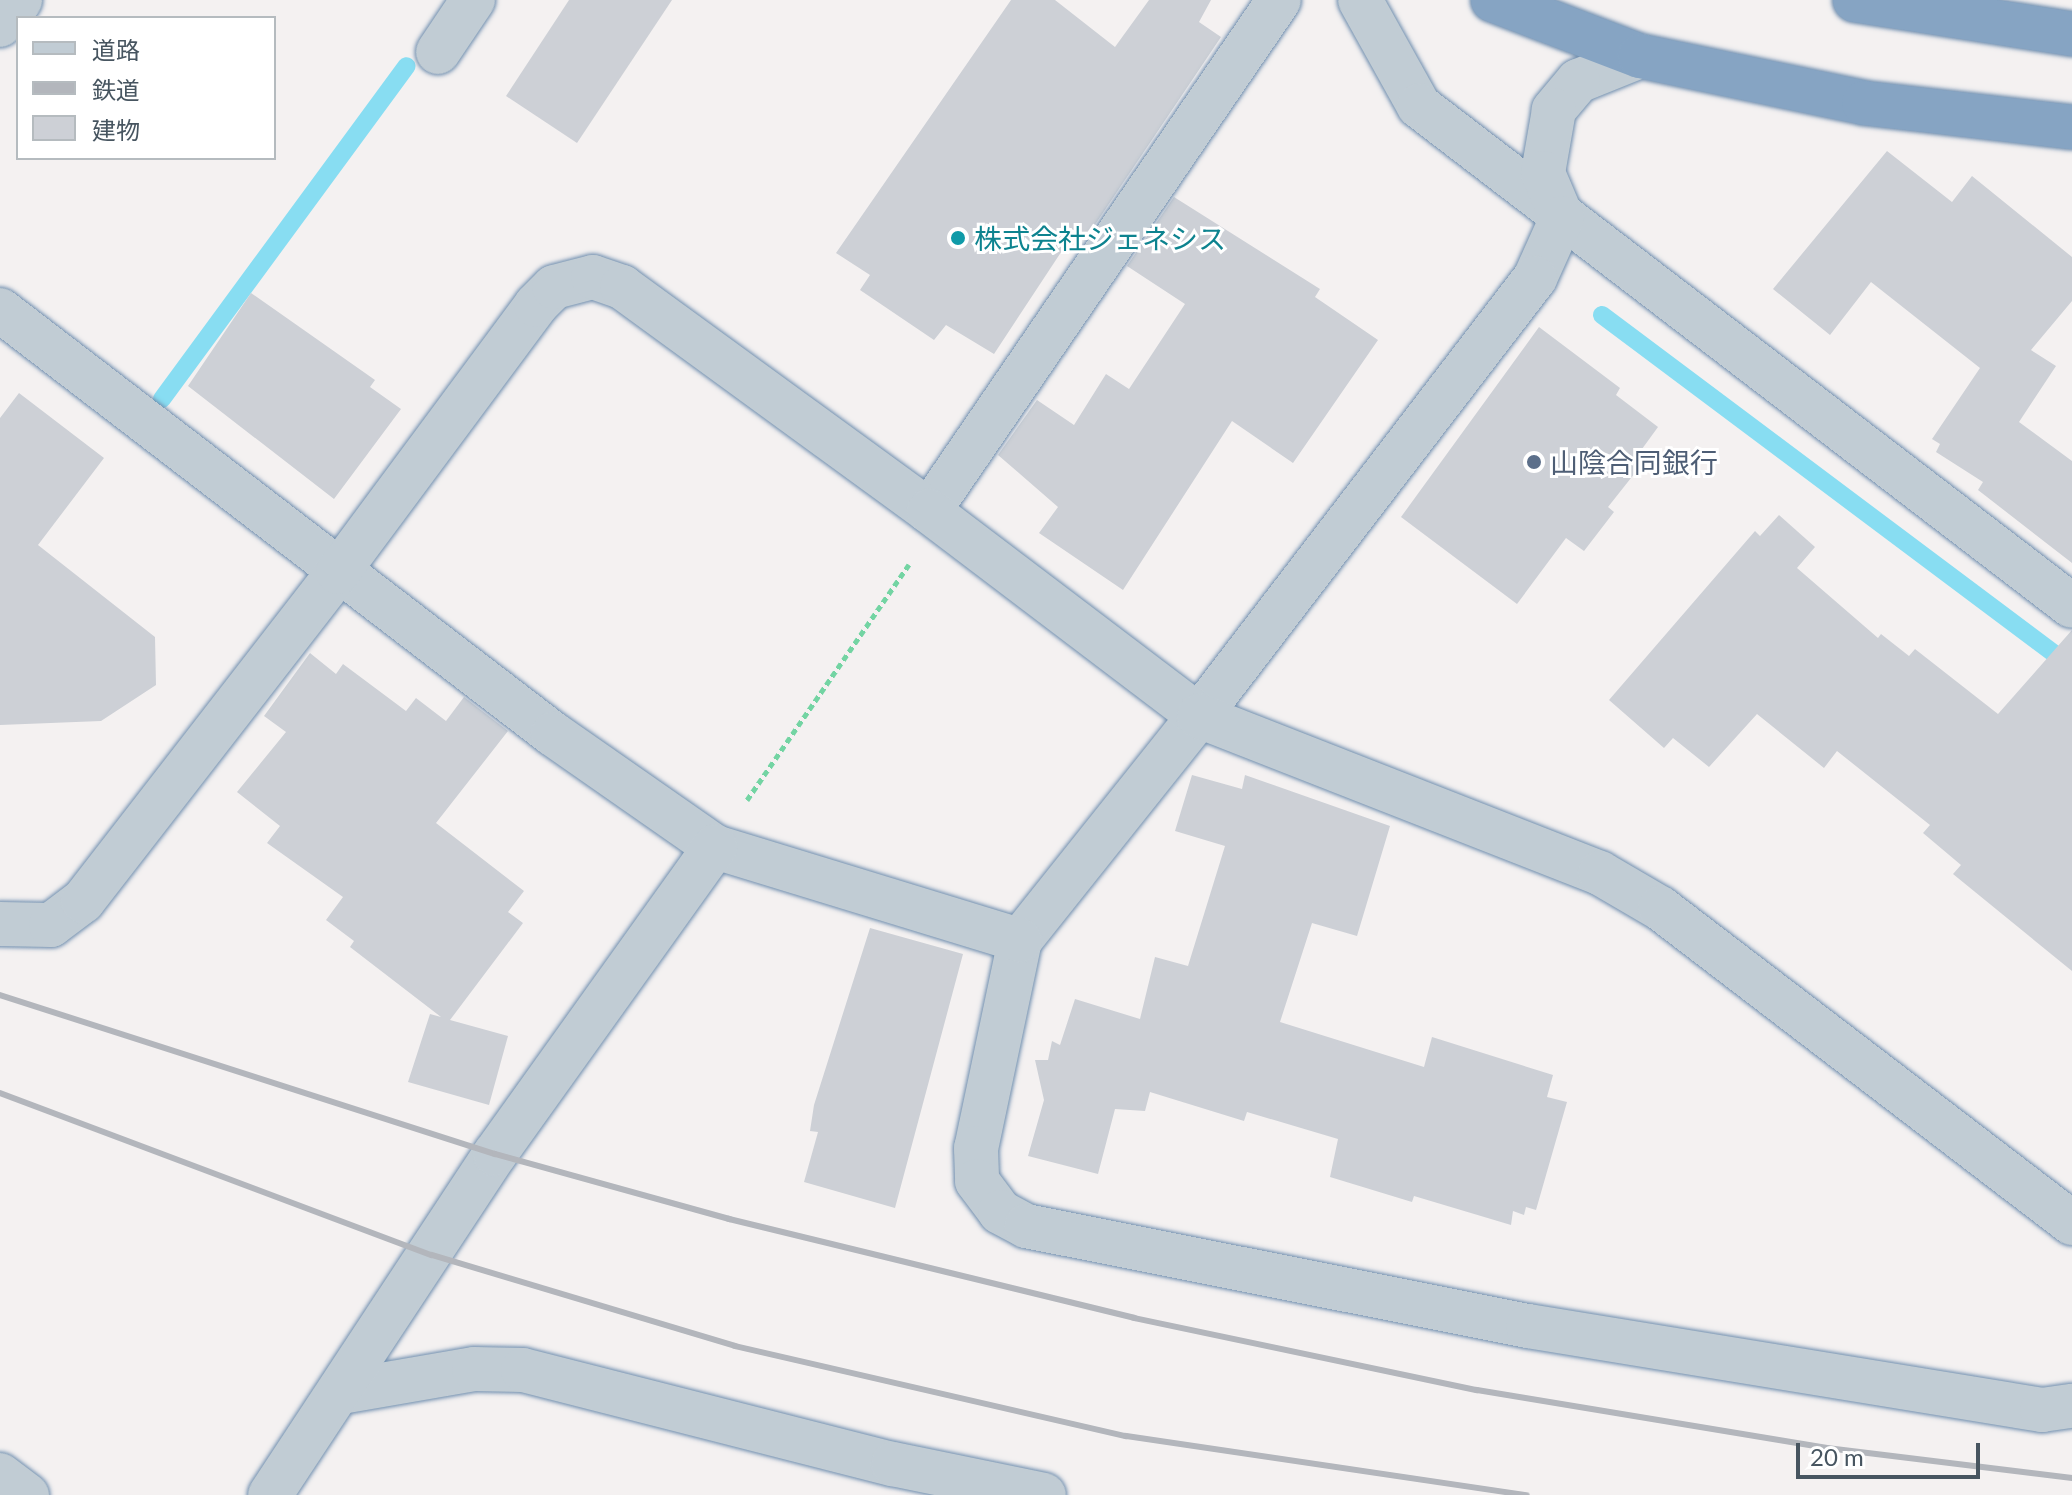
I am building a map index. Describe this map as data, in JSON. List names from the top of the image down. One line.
{"places":["株式会社ジェネシス","山陰合同銀行"],"legend":["道路","鉄道","建物"],"scale_bar":"20 m"}
